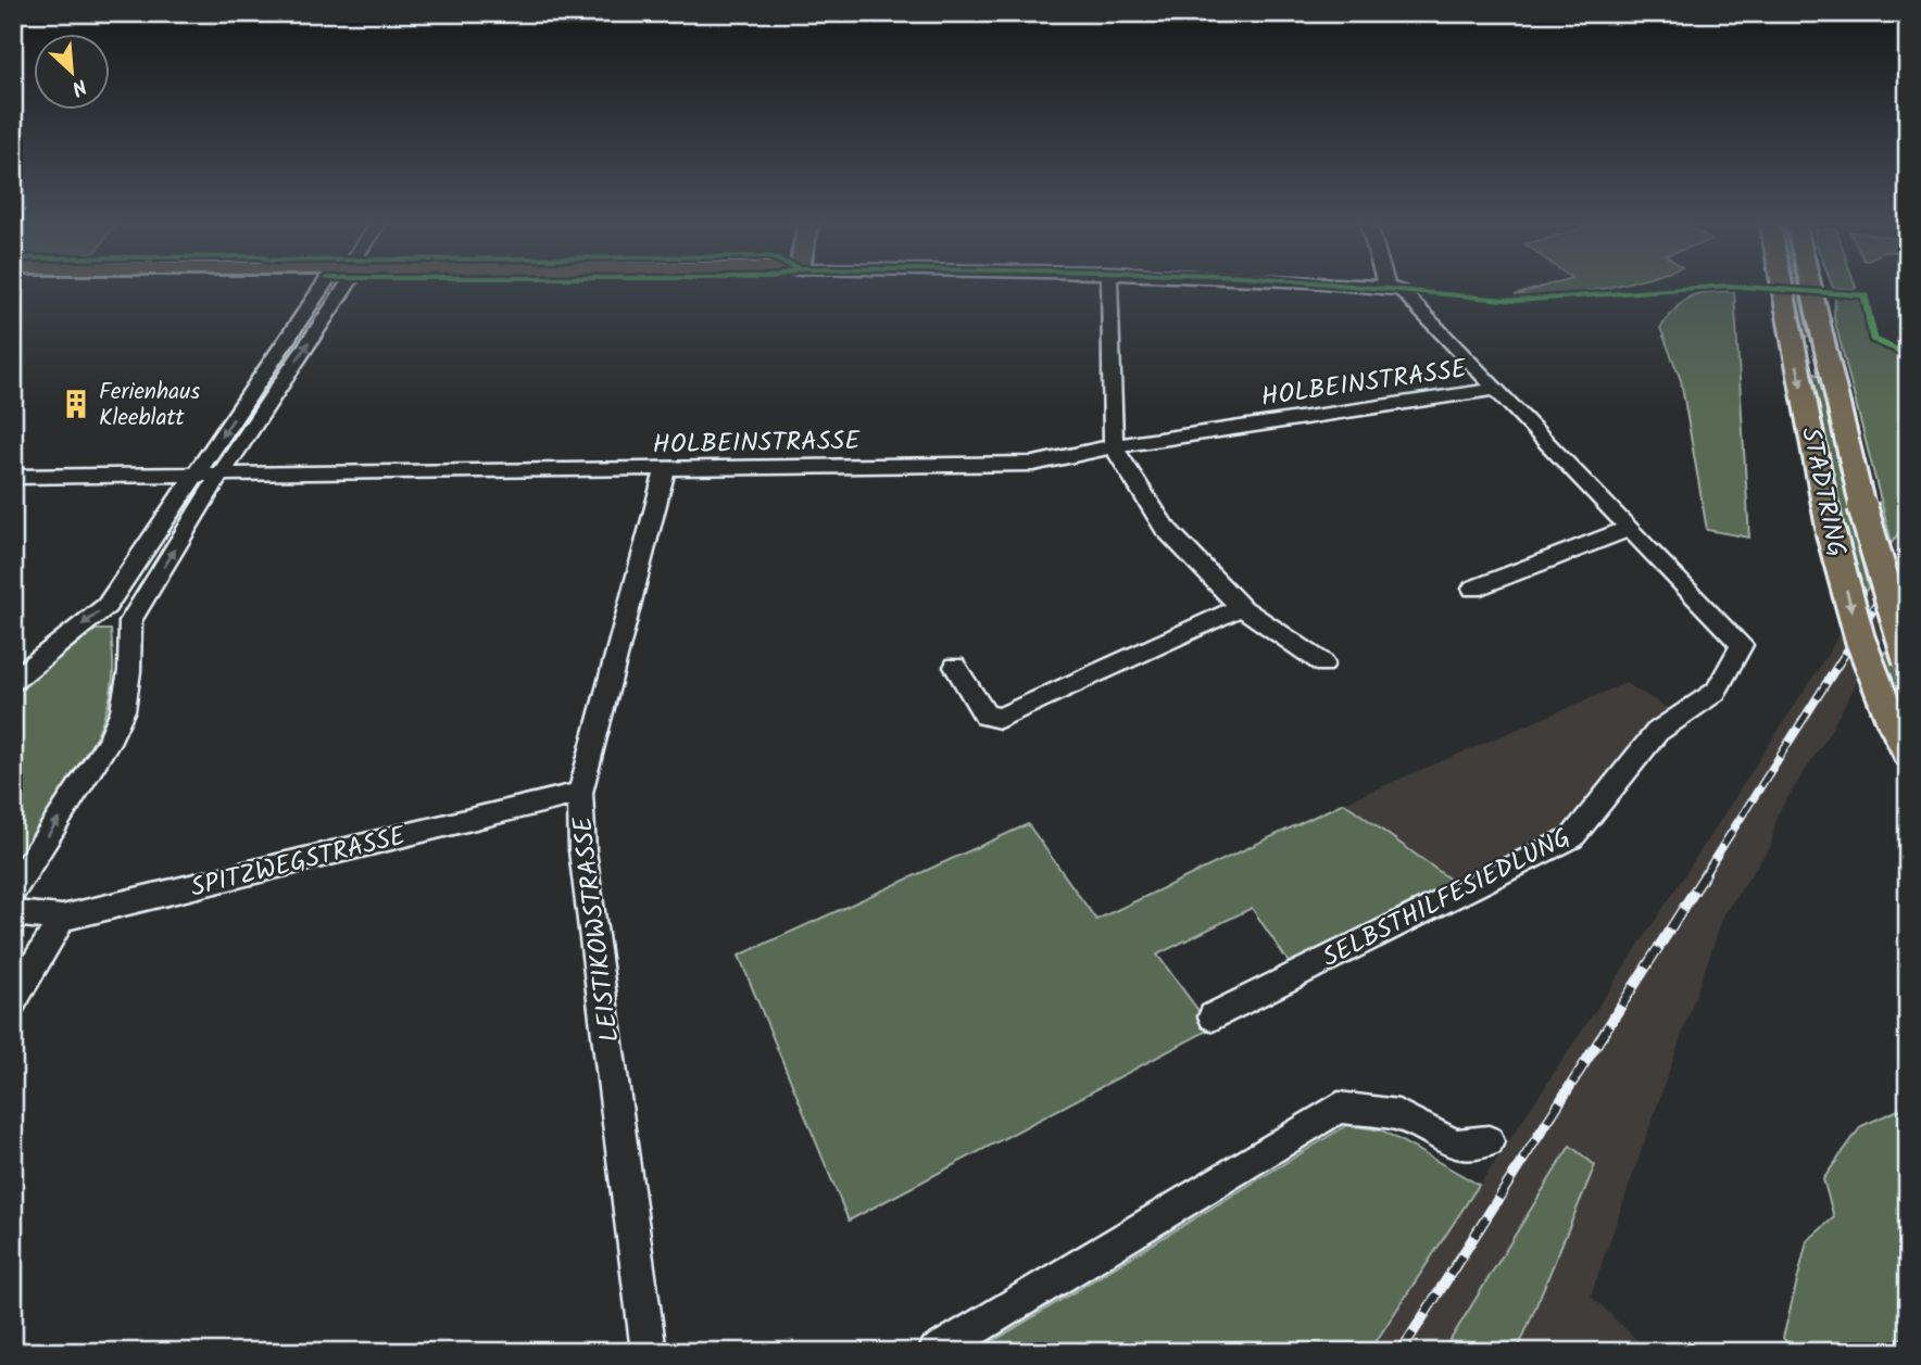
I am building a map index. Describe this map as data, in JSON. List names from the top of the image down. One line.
{"streets":{"main road":["STADTRING"],"street":["HOLBEINSTRASSE","SPITZWEGSTRASSE","SELBSTHILFESIEDLUNG","LEISTIKOWSTRASSE"]},"crossings":[["HOLBEINSTRASSE","LEISTIKOWSTRASSE"],["SPITZWEGSTRASSE","LEISTIKOWSTRASSE"]],"places":{"building":["Ferienhaus Kleeblatt"]},"north":"bottom right"}
